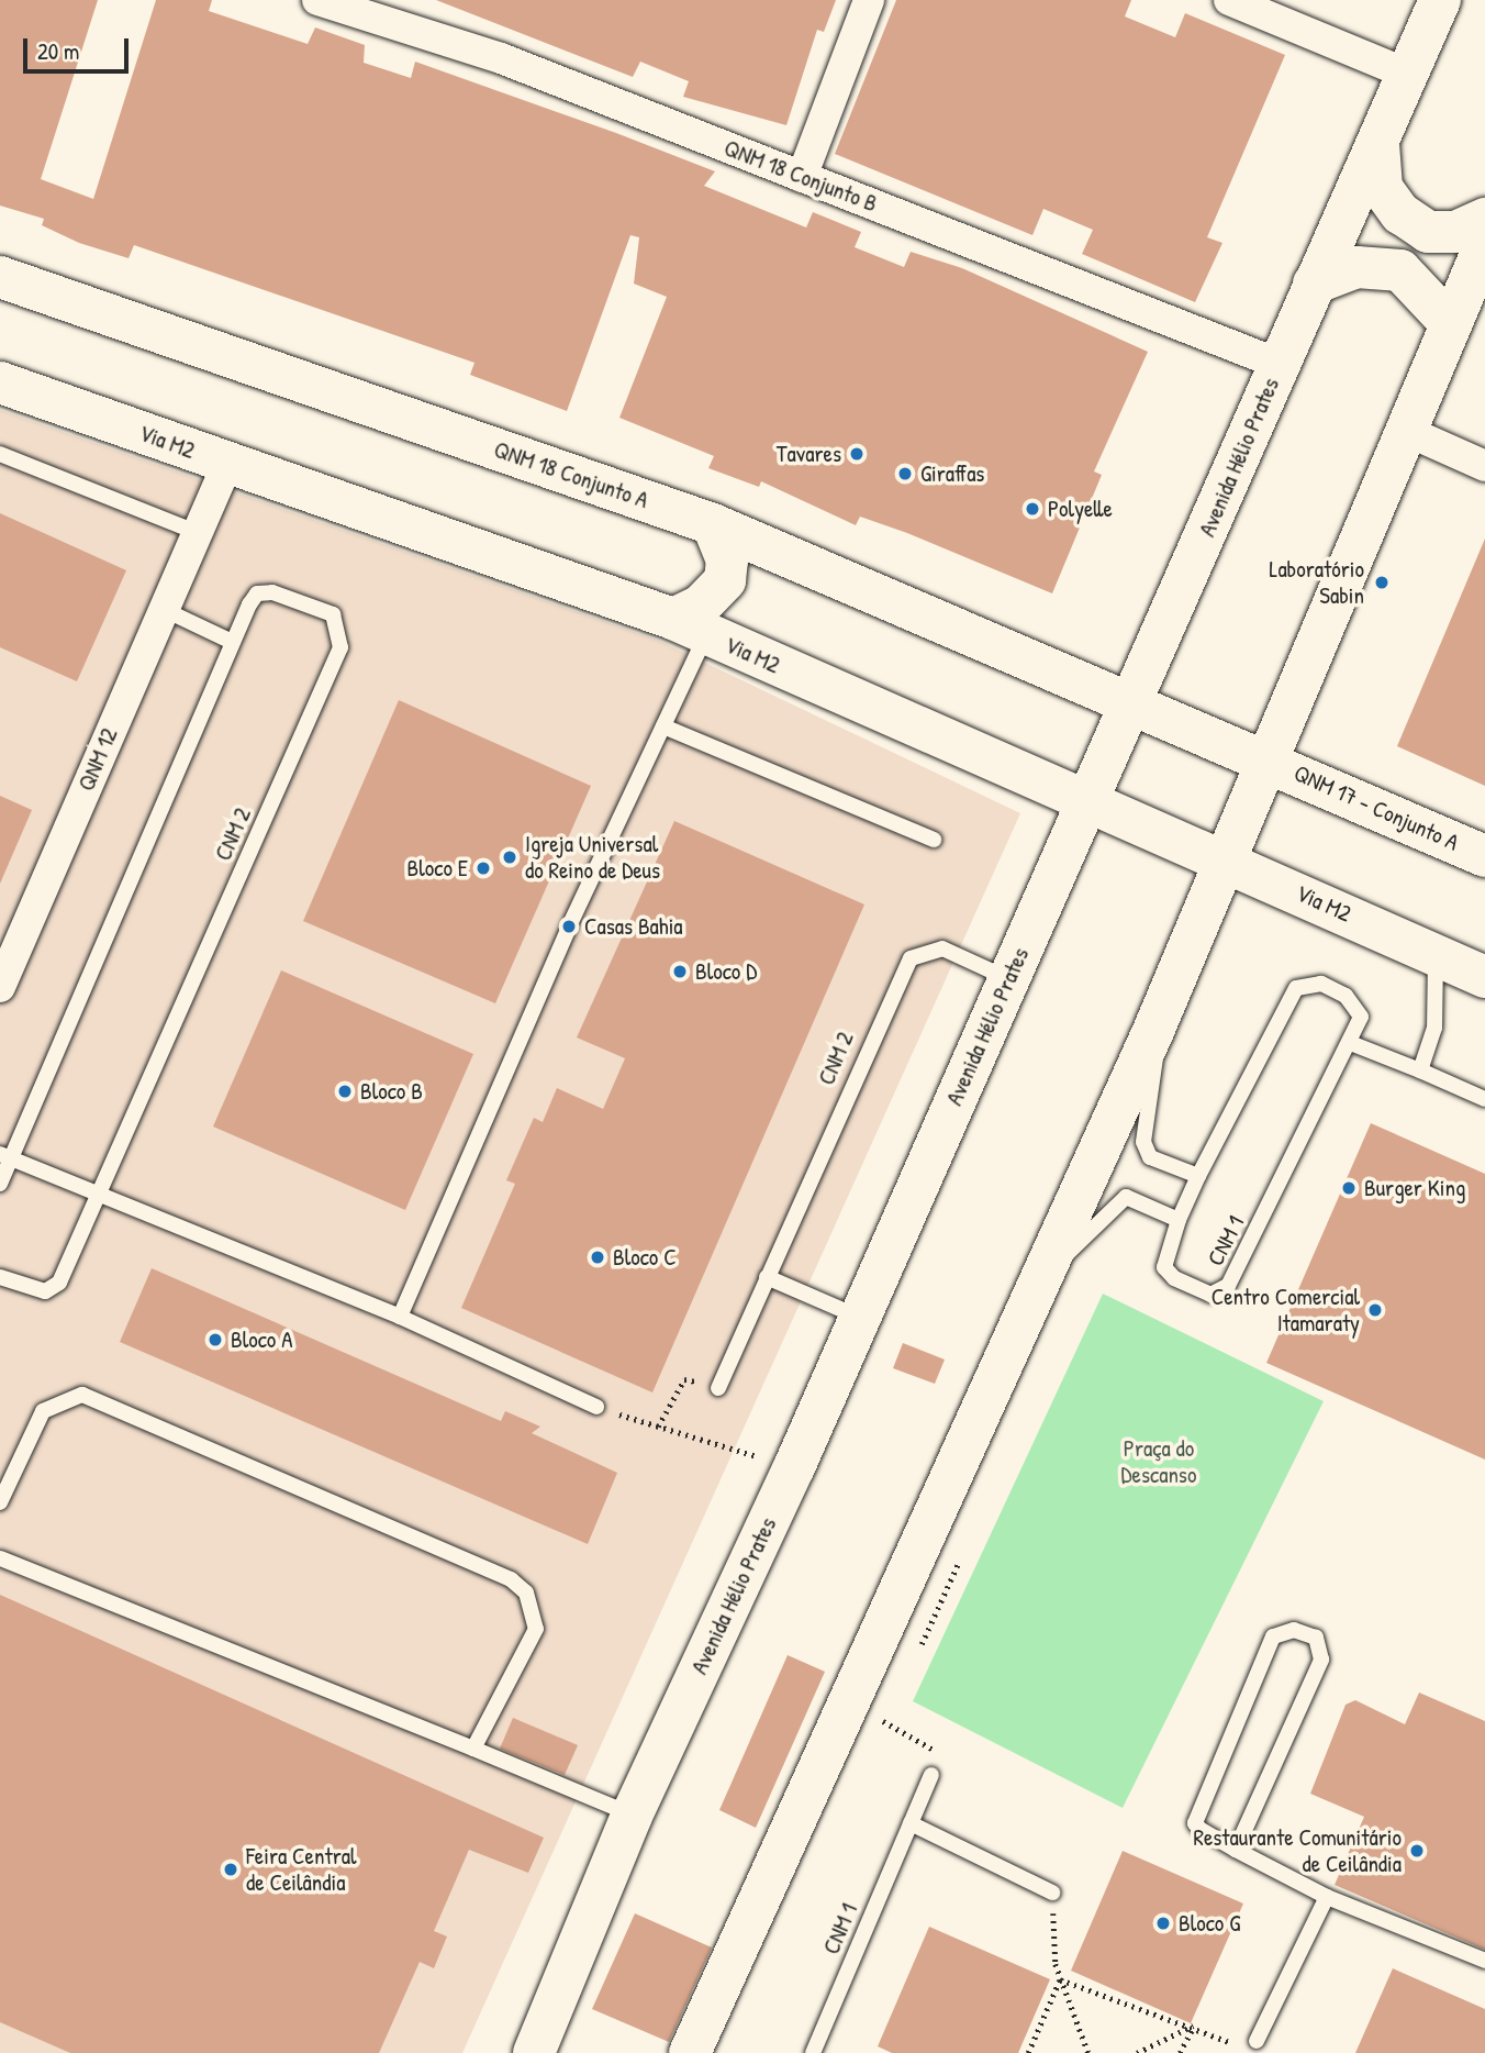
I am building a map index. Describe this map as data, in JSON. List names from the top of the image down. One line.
{"streets":{"main road":["Via M2","Avenida Hélio Prates","QNM 18 Conjunto A","QNM 17 - Conjunto A"],"street":["QNM 18 Conjunto B","QNM 12"],"lane":["CNM 2","CNM 1"]},"crossings":[["QNM 18 Conjunto B","Avenida Hélio Prates"],["Via M2","Avenida Hélio Prates"],["Via M2","QNM 12"],["Avenida Hélio Prates","QNM 18 Conjunto A"],["Avenida Hélio Prates","CNM 2"]],"parks":["Praça do Descanso"],"places":["Tavares","Giraffas","Polyelle","Laboratório Sabin","Igreja Universal do Reino de Deus","Bloco E","Casas Bahia","Bloco D","Bloco B","Burger King","Bloco C","Centro Comercial Itamaraty","Bloco A","Restaurante Comunitário de Ceilândia","Feira Central de Ceilândia","Bloco G"],"scale_bar":"20 m"}
